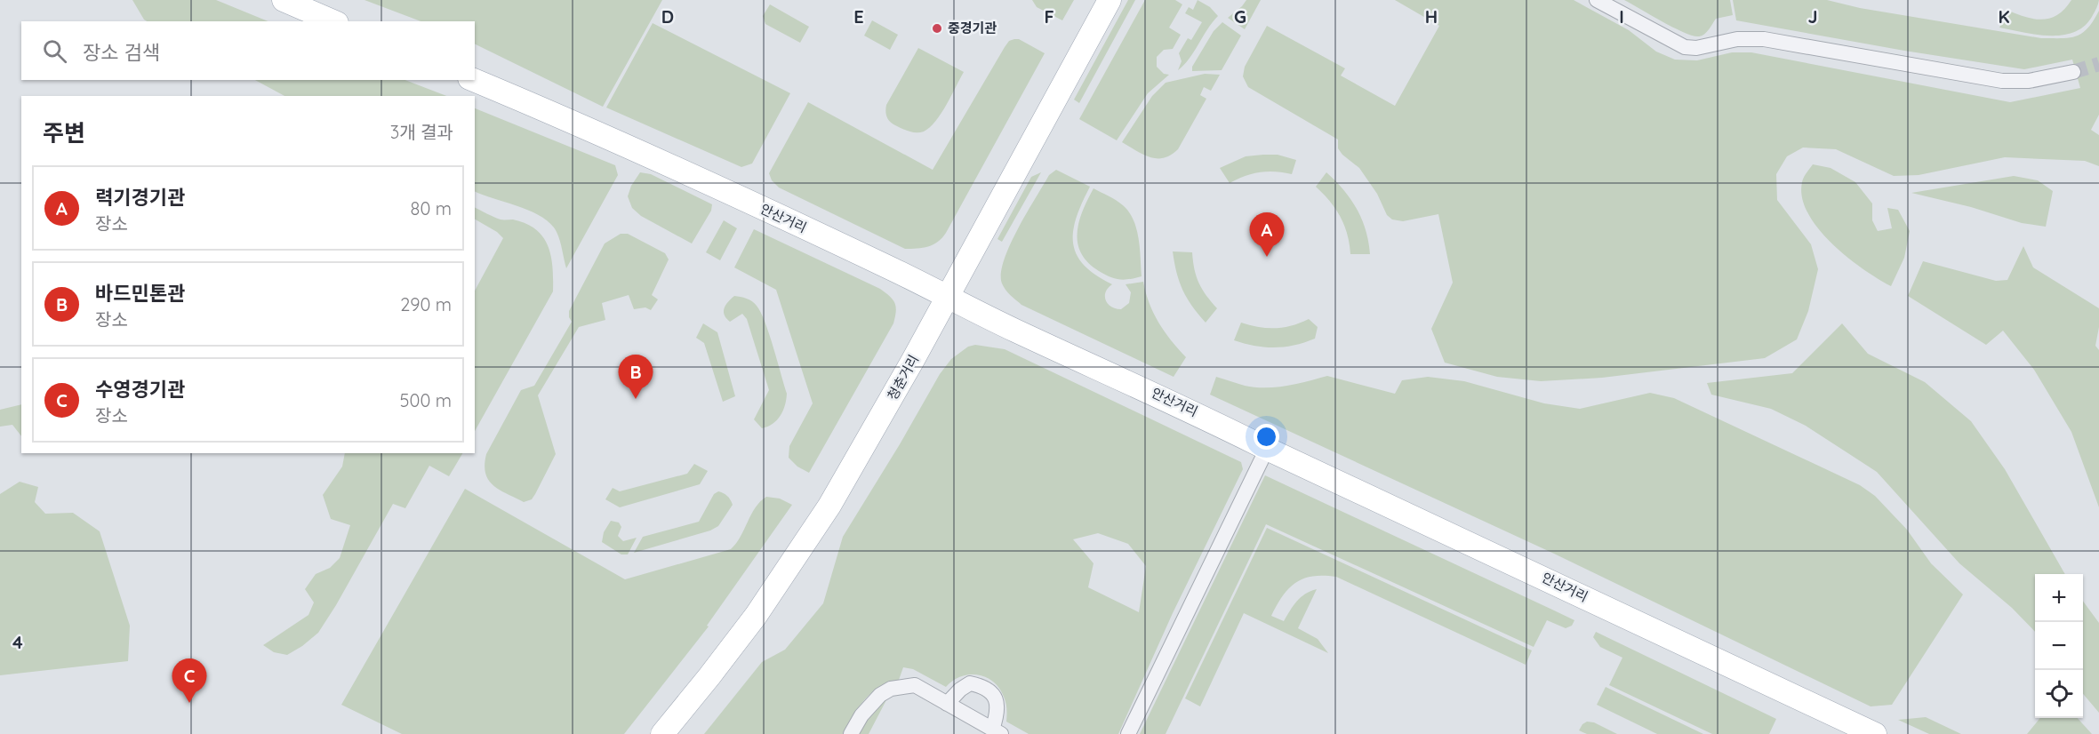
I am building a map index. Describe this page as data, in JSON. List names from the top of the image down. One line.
{"streets":{"main road":["안산거리","청춘거리"]},"crossings":[["안산거리","청춘거리"]],"places":["중경기관"],"page":{"search":"장소 검색","heading":["주변","3개 결과"],"list":[{"mark":"A","name":"력기경기관","note":"장소","value":"80 m"},{"mark":"B","name":"바드민톤관","note":"장소","value":"290 m"},{"mark":"C","name":"수영경기관","note":"장소","value":"500 m"}],"pins":["A","B","C"],"map_buttons":["+","−"]},"grid":{"columns":["D","E","F","G","H","I","J","K"],"rows":["4"]}}
